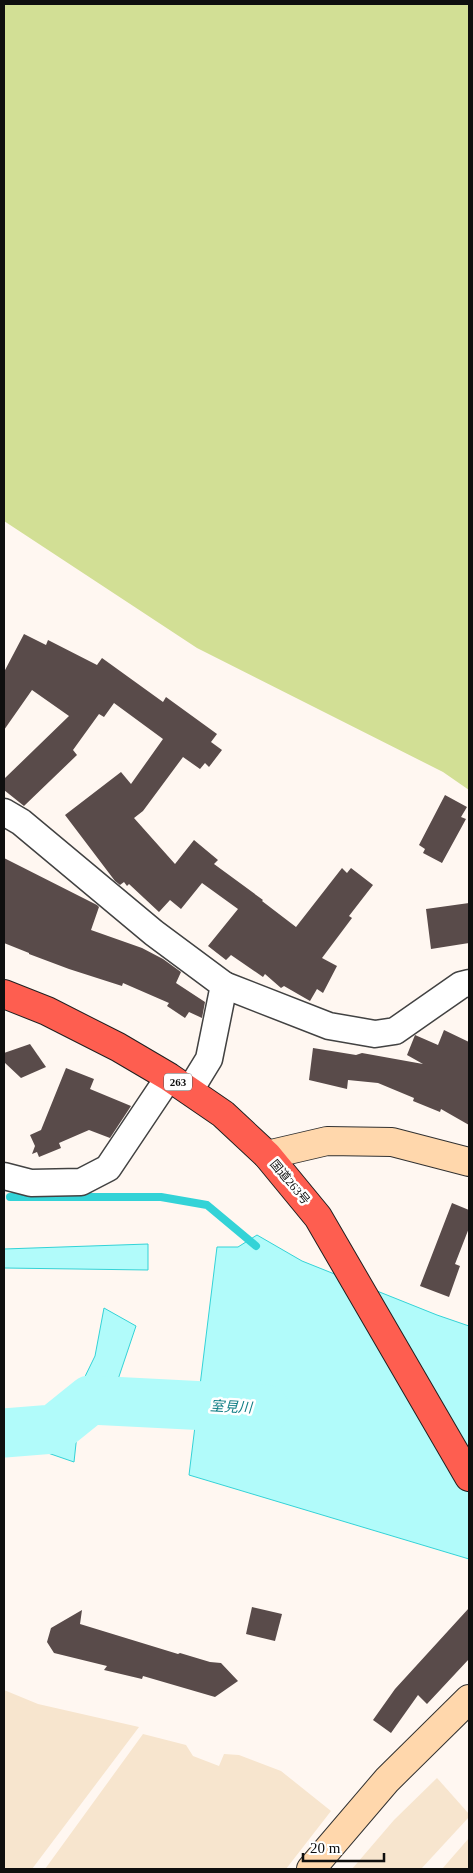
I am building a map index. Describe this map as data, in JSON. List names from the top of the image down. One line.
{"streets":{"highway":["263","国道263号"]},"water":["室見川"],"scale_bar":"20 m"}
